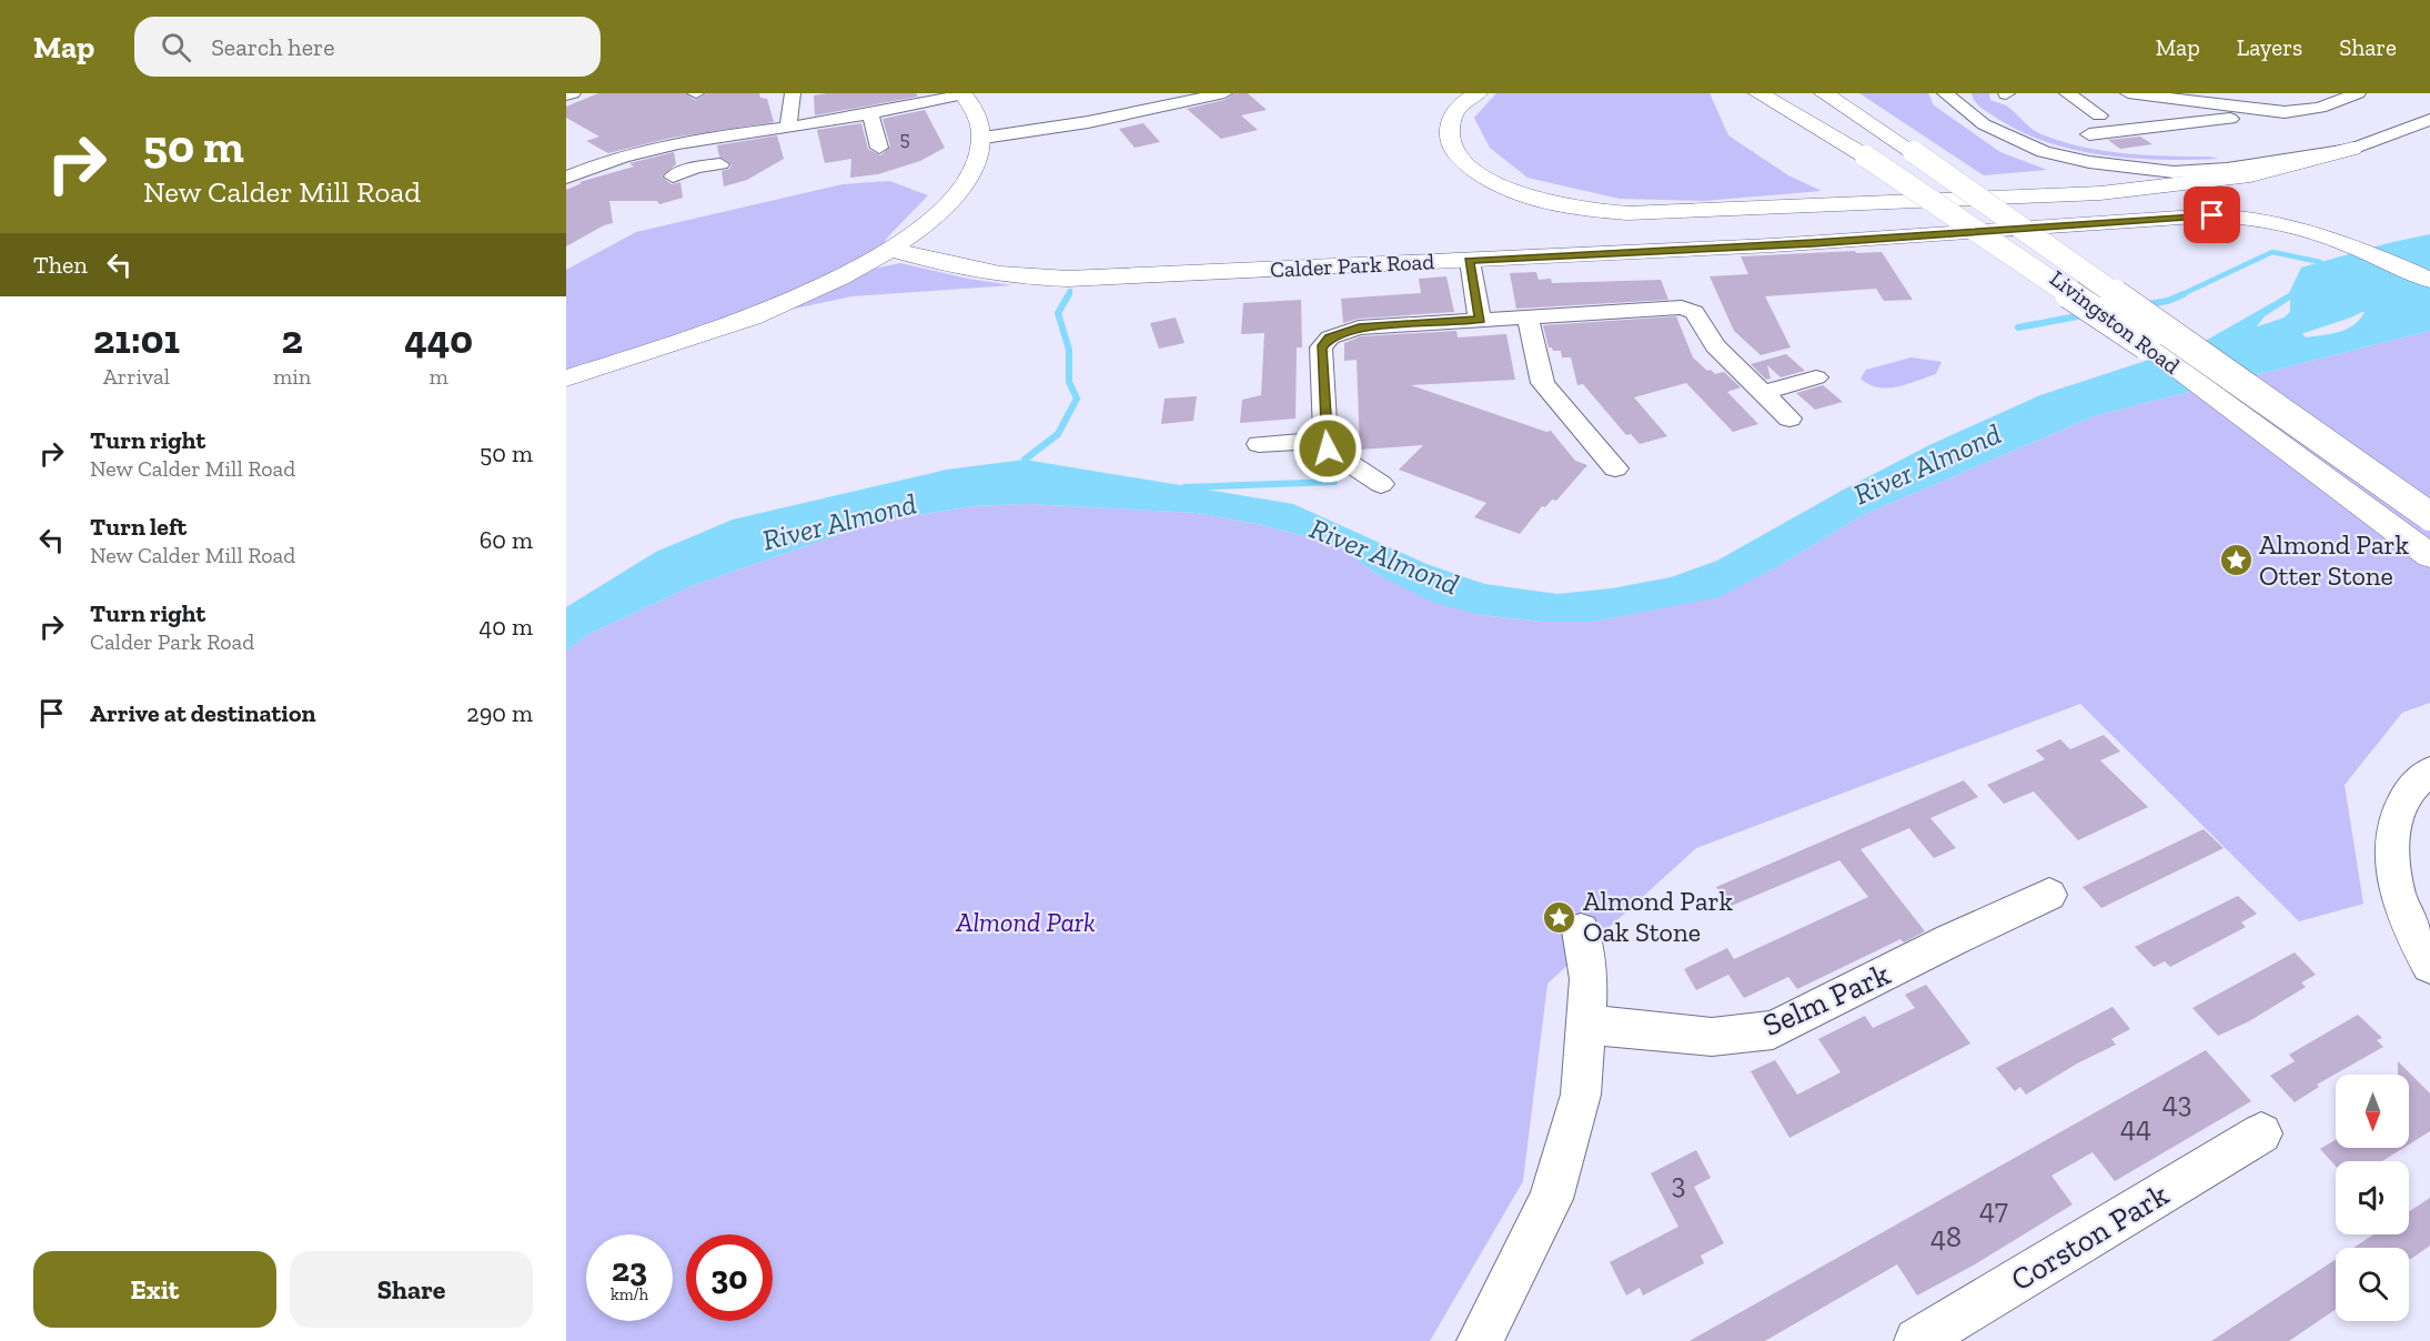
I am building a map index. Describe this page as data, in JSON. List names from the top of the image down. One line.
{"streets":{"main road":["Calder Park Road","Livingston Road"],"street":["Selm Park","Corston Park"]},"water":["River Almond"],"parks":["Almond Park"],"places":{"place":["Almond Park Otter Stone","Almond Park Oak Stone"]},"house_numbers":["5","43","44","3","47","48"],"north":"bottom","page":{"header":"Map","search":"Search here","nav":["Map","Layers","Share"],"turn":["50 m","New Calder Mill Road"],"then":"Then","eta":["21:01","Arrival","2","min","440","m"],"list":[{"name":"Turn right","note":"New Calder Mill Road","value":"50 m"},{"name":"Turn left","note":"New Calder Mill Road","value":"60 m"},{"name":"Turn right","note":"Calder Park Road","value":"40 m"},{"name":"Arrive at destination","value":"290 m"}],"speed":"23 km/h","limit":"30","buttons":["Exit","Share"]}}
